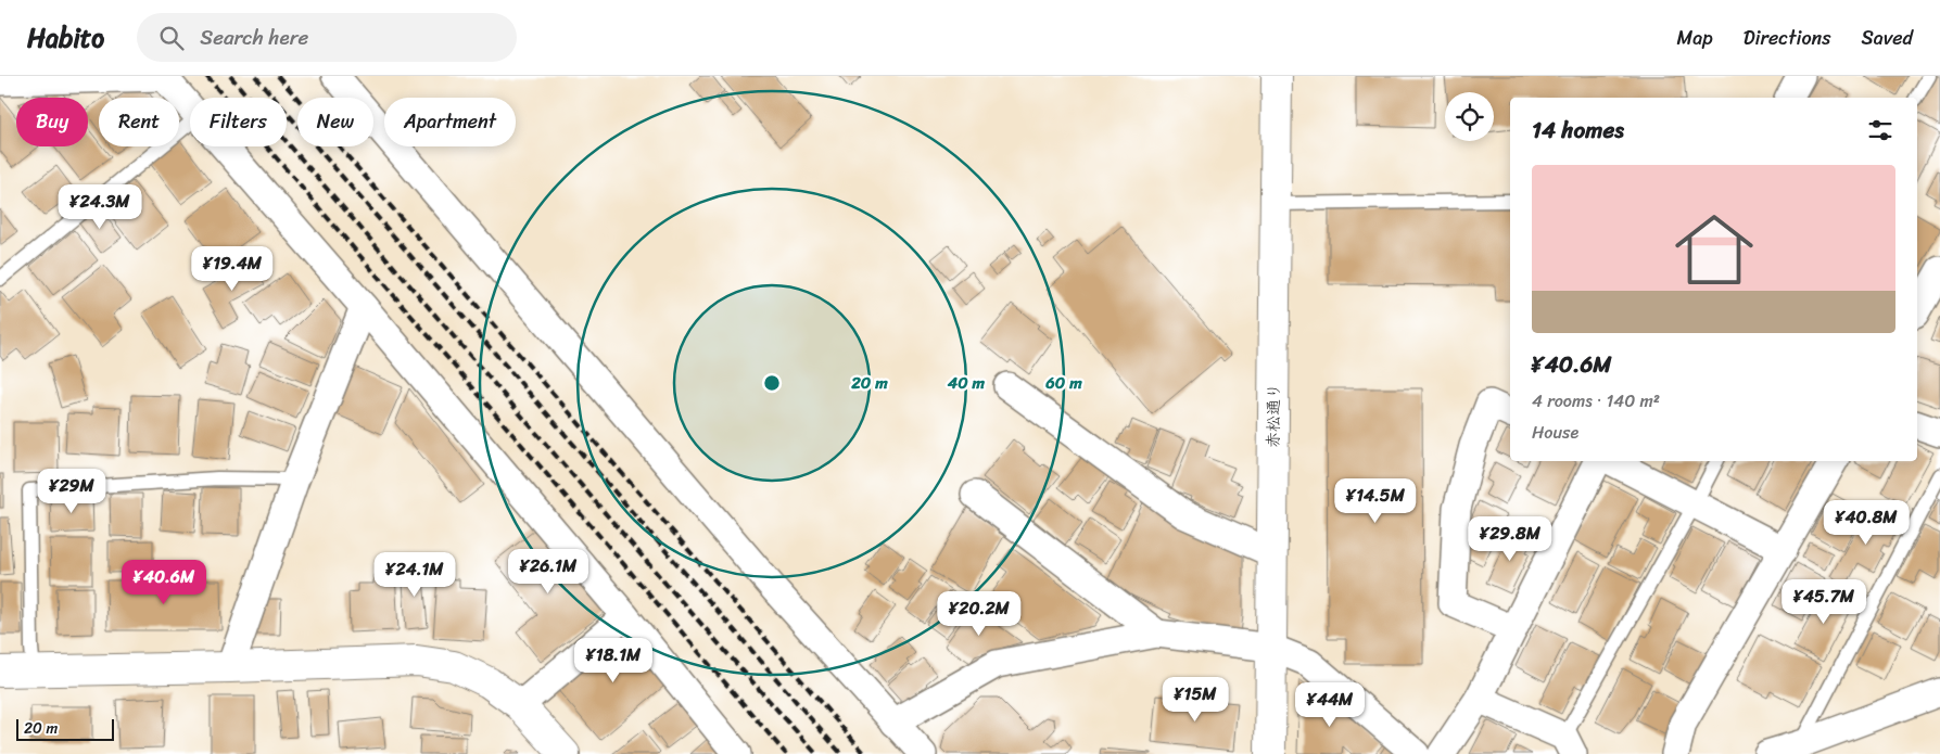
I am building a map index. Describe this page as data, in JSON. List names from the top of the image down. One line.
{"streets":{"street":["赤松通り"]},"scale_bar":"20 m","page":{"header":"Habito","search":"Search here","nav":["Map","Directions","Saved"],"chip":["Buy","Rent","Filters","New","Apartment"],"heading":"14 homes","list":[{"name":"¥40.6M","note":"4 rooms · 140 m² · House"}],"price":["¥24.3M","¥19.4M","¥29M","¥14.5M","¥40.8M","¥29.8M","¥26.1M","¥24.1M","¥40.6M","¥45.7M","¥20.2M","¥18.1M","¥15M","¥44M"],"scale":"20 m"},"rings":["20 m","40 m","60 m"]}
